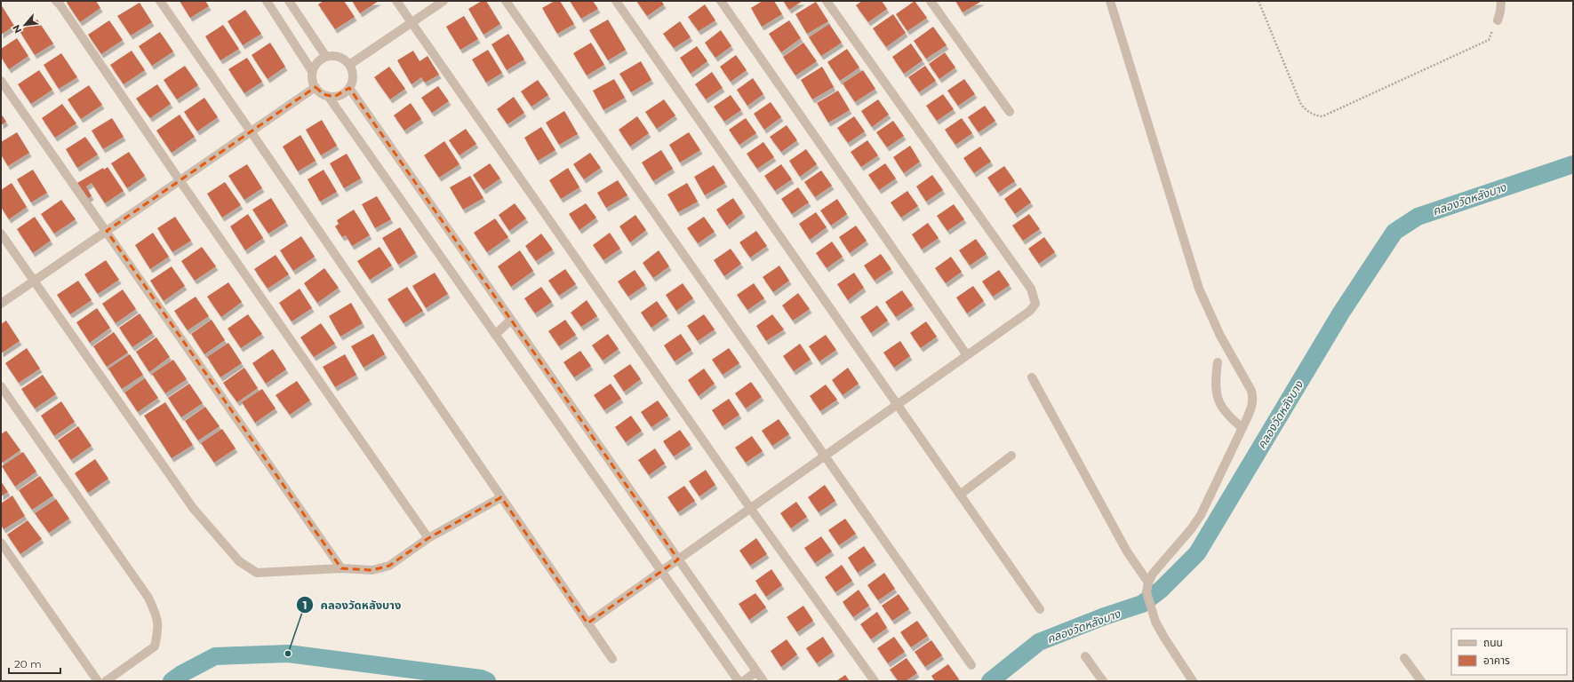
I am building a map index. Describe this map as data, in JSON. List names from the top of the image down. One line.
{"water":["คลองวัดหลังบาง"],"places":["คลองวัดหลังบาง"],"legend":["ถนน","อาคาร"],"scale_bar":"20 m","north":"bottom left"}
